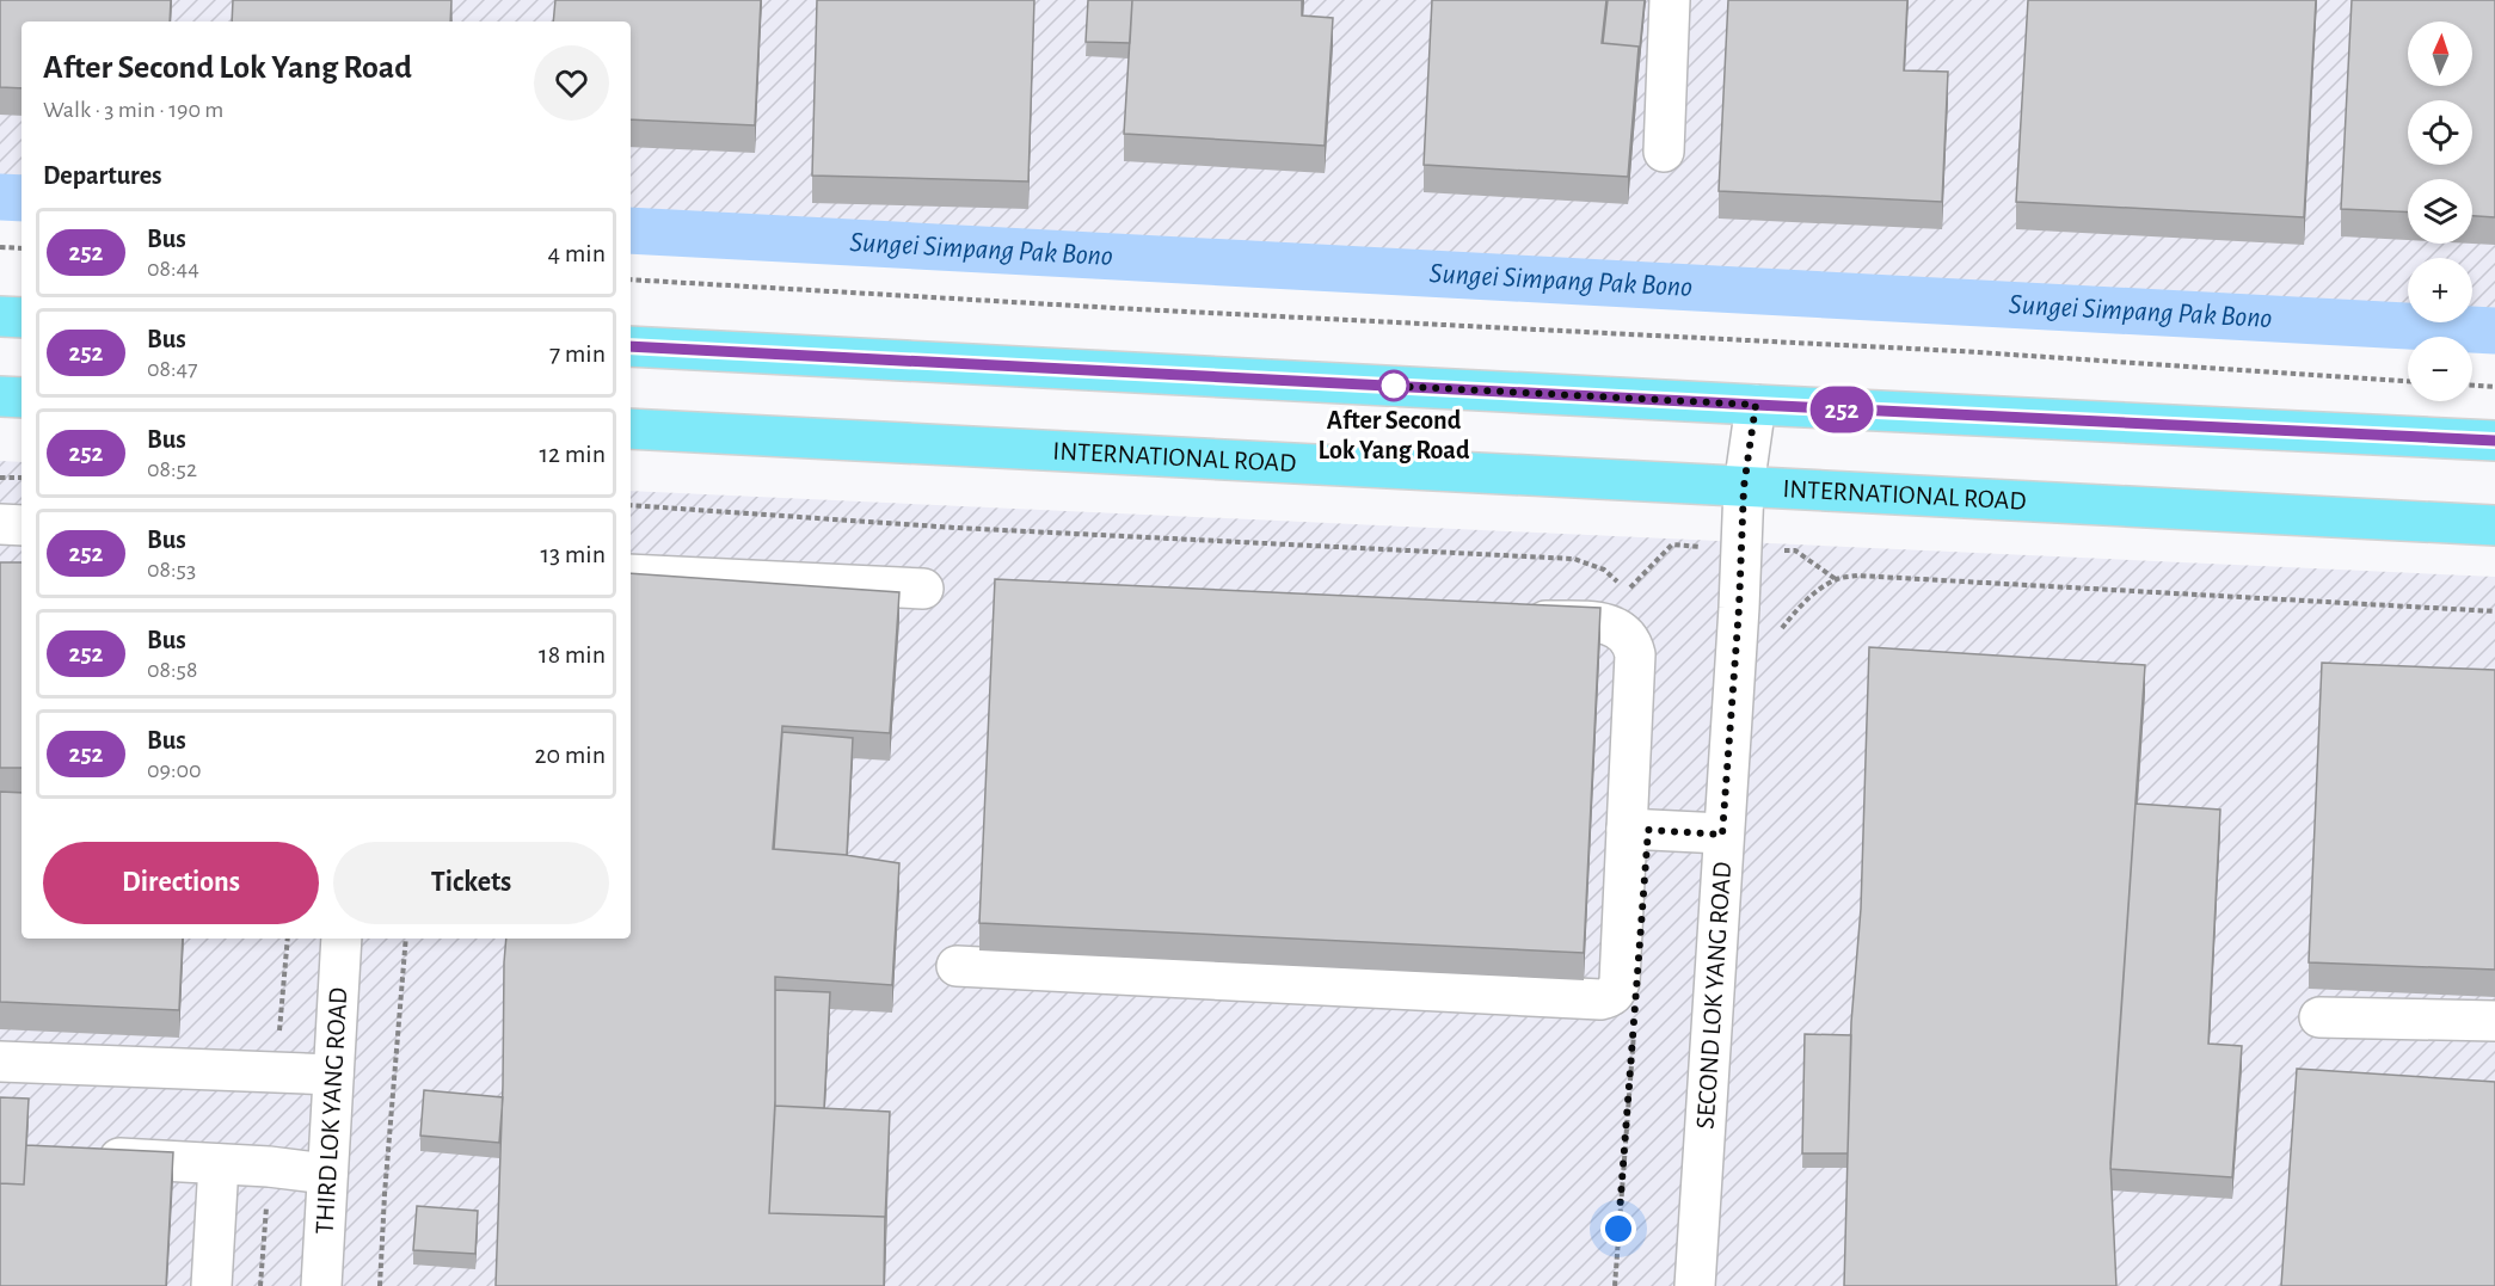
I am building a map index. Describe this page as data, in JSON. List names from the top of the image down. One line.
{"streets":{"main road":["INTERNATIONAL ROAD"],"street":["SECOND LOK YANG ROAD","THIRD LOK YANG ROAD"]},"crossings":[["INTERNATIONAL ROAD","SECOND LOK YANG ROAD"]],"water":["Sungei Simpang Pak Bono"],"places":["After Second Lok Yang Road"],"lines":["bus line 252"],"north":"top","page":{"on_map":"252","map_buttons":["+","−"],"heading":[["After Second Lok Yang Road","Walk · 3 min · 190 m"],"Departures"],"list":[{"mark":"252","name":"Bus","note":"08:44","value":"4 min"},{"mark":"252","name":"Bus","note":"08:47","value":"7 min"},{"mark":"252","name":"Bus","note":"08:52","value":"12 min"},{"mark":"252","name":"Bus","note":"08:53","value":"13 min"},{"mark":"252","name":"Bus","note":"08:58","value":"18 min"},{"mark":"252","name":"Bus","note":"09:00","value":"20 min"}],"buttons":["Directions","Tickets"]}}
